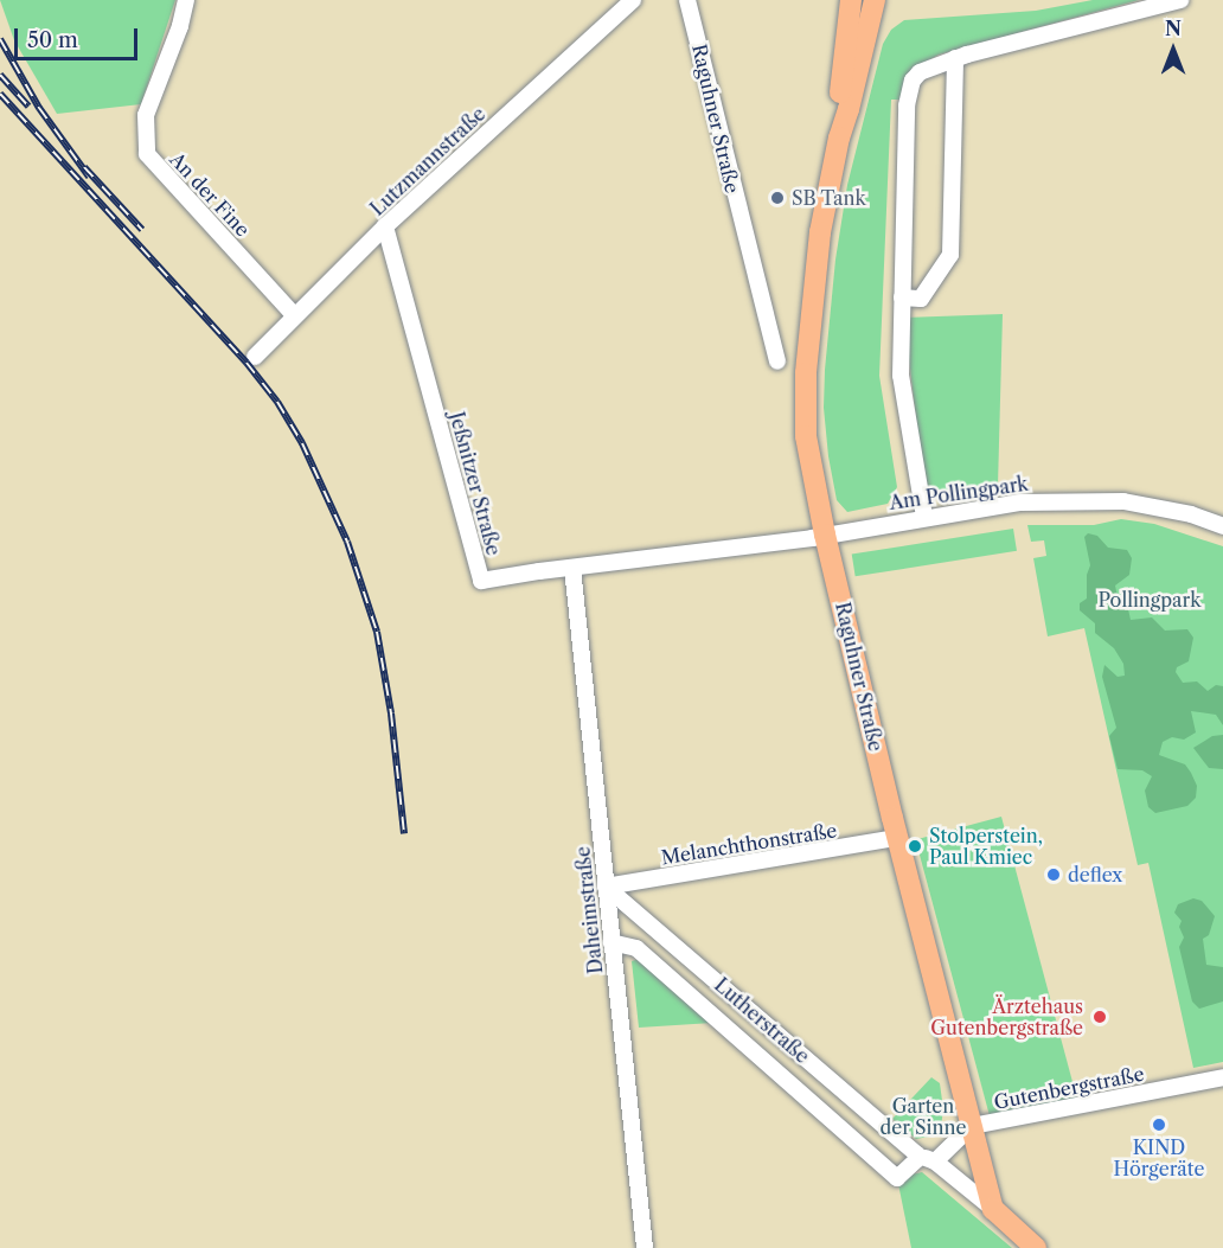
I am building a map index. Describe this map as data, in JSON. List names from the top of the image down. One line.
{"streets":{"main road":["Raguhner Straße","Lutherstraße"],"street":["Lutzmannstraße","An der Fine","Jeßnitzer Straße","Am Pollingpark","Melanchthonstraße","Daheimstraße","Gutenbergstraße"]},"crossings":[["Raguhner Straße","Jeßnitzer Straße"],["Raguhner Straße","Am Pollingpark"],["Raguhner Straße","Melanchthonstraße"],["Raguhner Straße","Lutherstraße"],["Raguhner Straße","Gutenbergstraße"],["Lutzmannstraße","An der Fine"],["Lutzmannstraße","Jeßnitzer Straße"],["Jeßnitzer Straße","Am Pollingpark"],["Jeßnitzer Straße","Daheimstraße"],["Melanchthonstraße","Daheimstraße"],["Melanchthonstraße","Lutherstraße"],["Daheimstraße","Lutherstraße"],["Lutherstraße","Gutenbergstraße"]],"parks":["Pollingpark","Garten der Sinne"],"places":["SB Tank","Stolperstein, Paul Kmiec","deflex","Ärztehaus Gutenbergstraße","KIND Hörgeräte"],"scale_bar":"50 m","north":"top"}
